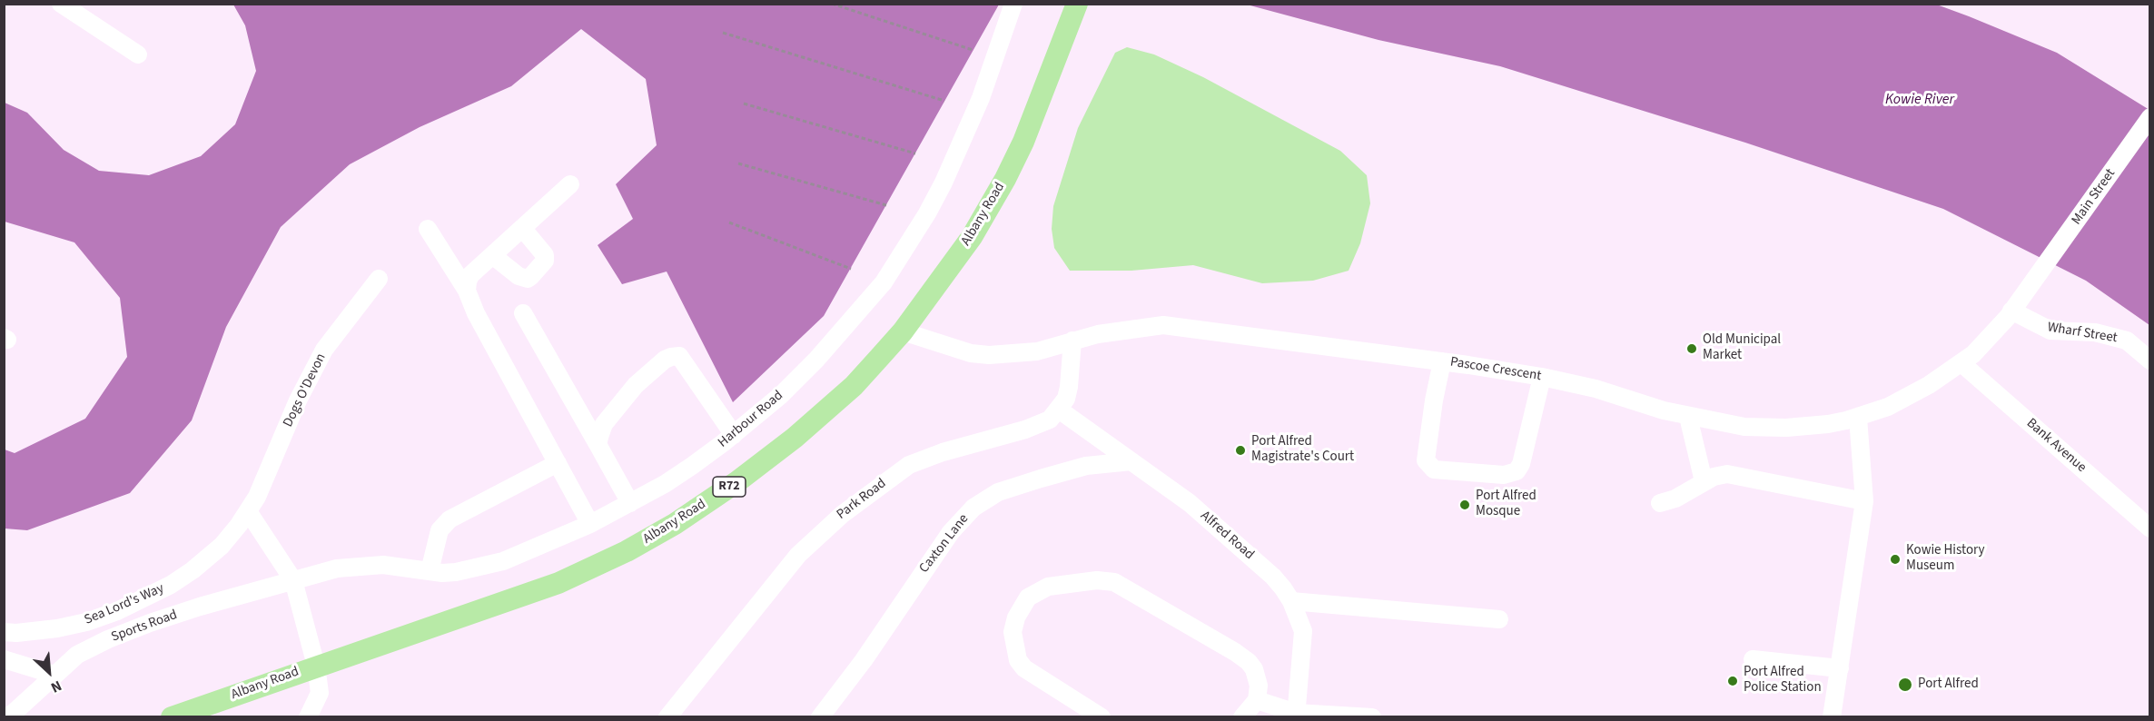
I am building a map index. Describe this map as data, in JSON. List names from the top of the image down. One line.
{"streets":{"main road":["Albany Road","R72"],"street":["Main Street","Wharf Street","Pascoe Crescent","Dogs O'Devon","Harbour Road","Bank Avenue","Park Road","Alfred Road","Caxton Lane","Sea Lord's Way","Sports Road"]},"crossings":[["Main Street","Pascoe Crescent"],["Albany Road","Pascoe Crescent"],["Wharf Street","Pascoe Crescent"],["Pascoe Crescent","Bank Avenue"],["Dogs O'Devon","Sea Lord's Way"],["Harbour Road","Sports Road"],["Park Road","Alfred Road"],["Alfred Road","Caxton Lane"]],"water":["Kowie River"],"places":["Old Municipal Market","Port Alfred Magistrate's Court","Port Alfred Mosque","Kowie History Museum","Port Alfred Police Station","Port Alfred"],"north":"bottom right"}
